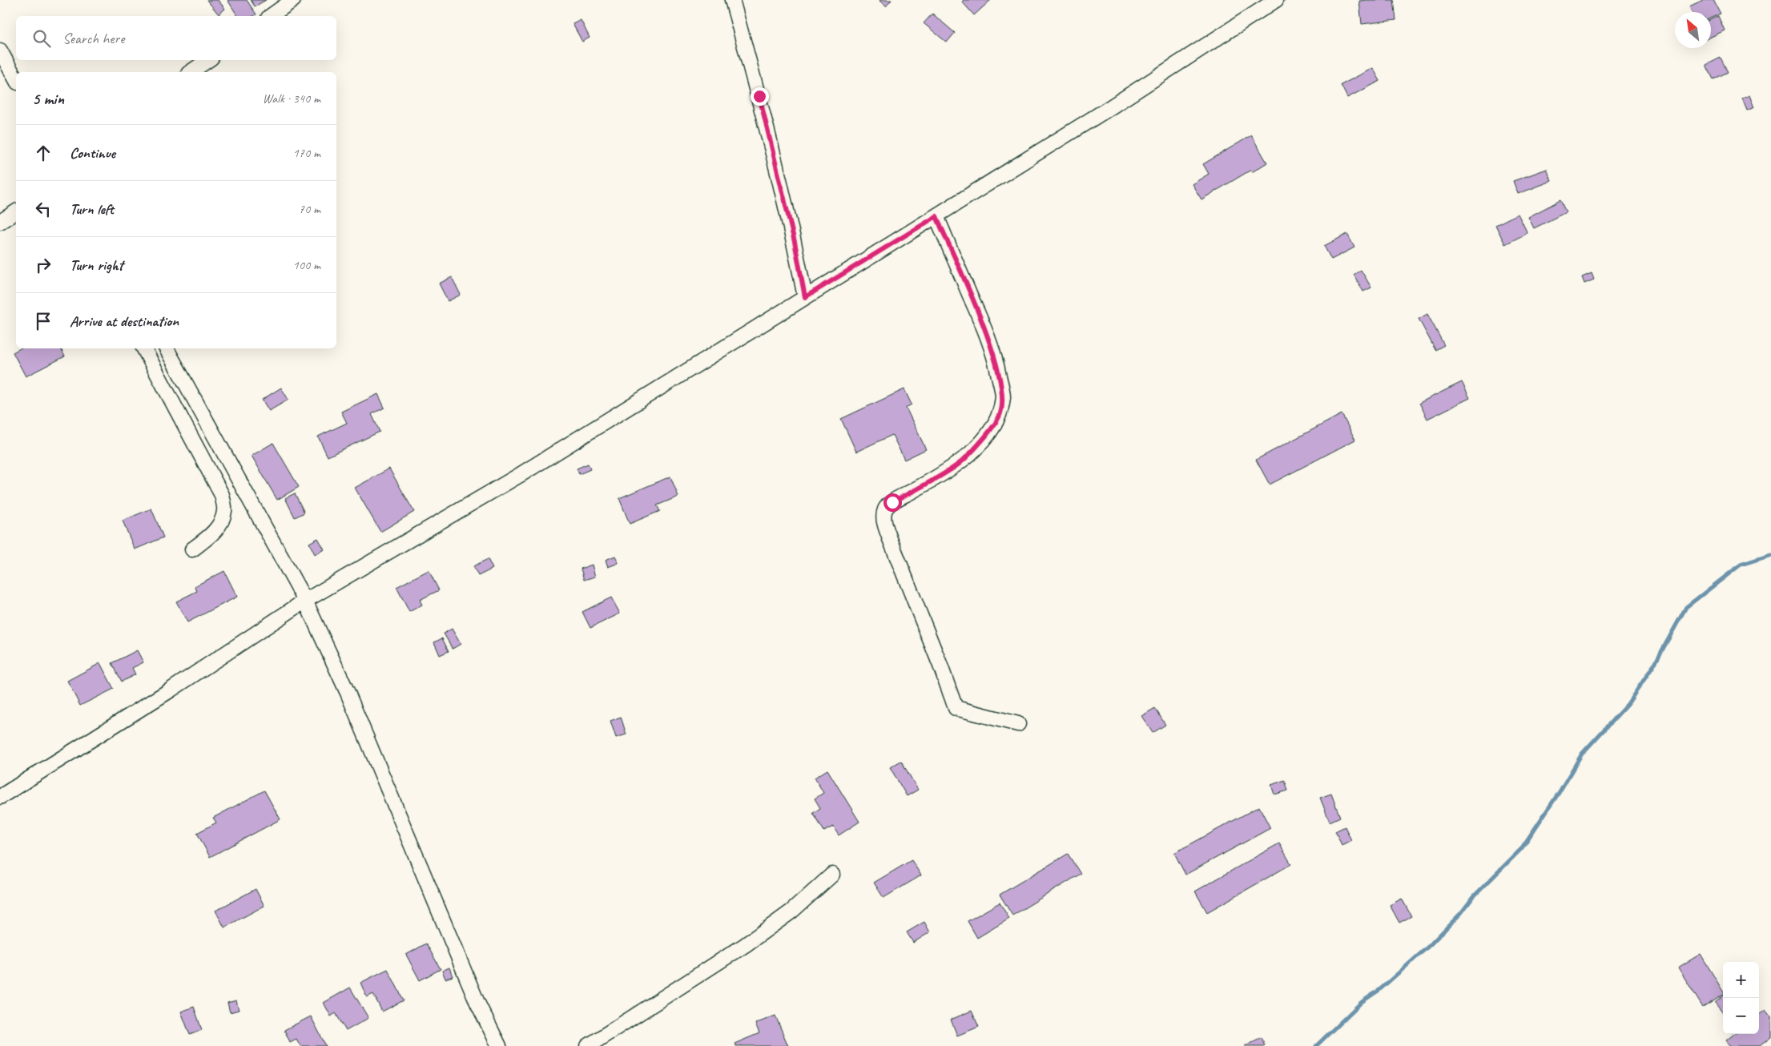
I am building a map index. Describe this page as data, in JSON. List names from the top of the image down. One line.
{"north":"top left","page":{"search":"Search here","heading":["5 min","Walk · 340 m"],"list":[["Continue","170 m"],["Turn left","70 m"],["Turn right","100 m"],"Arrive at destination"],"map_buttons":["+","−"]}}
